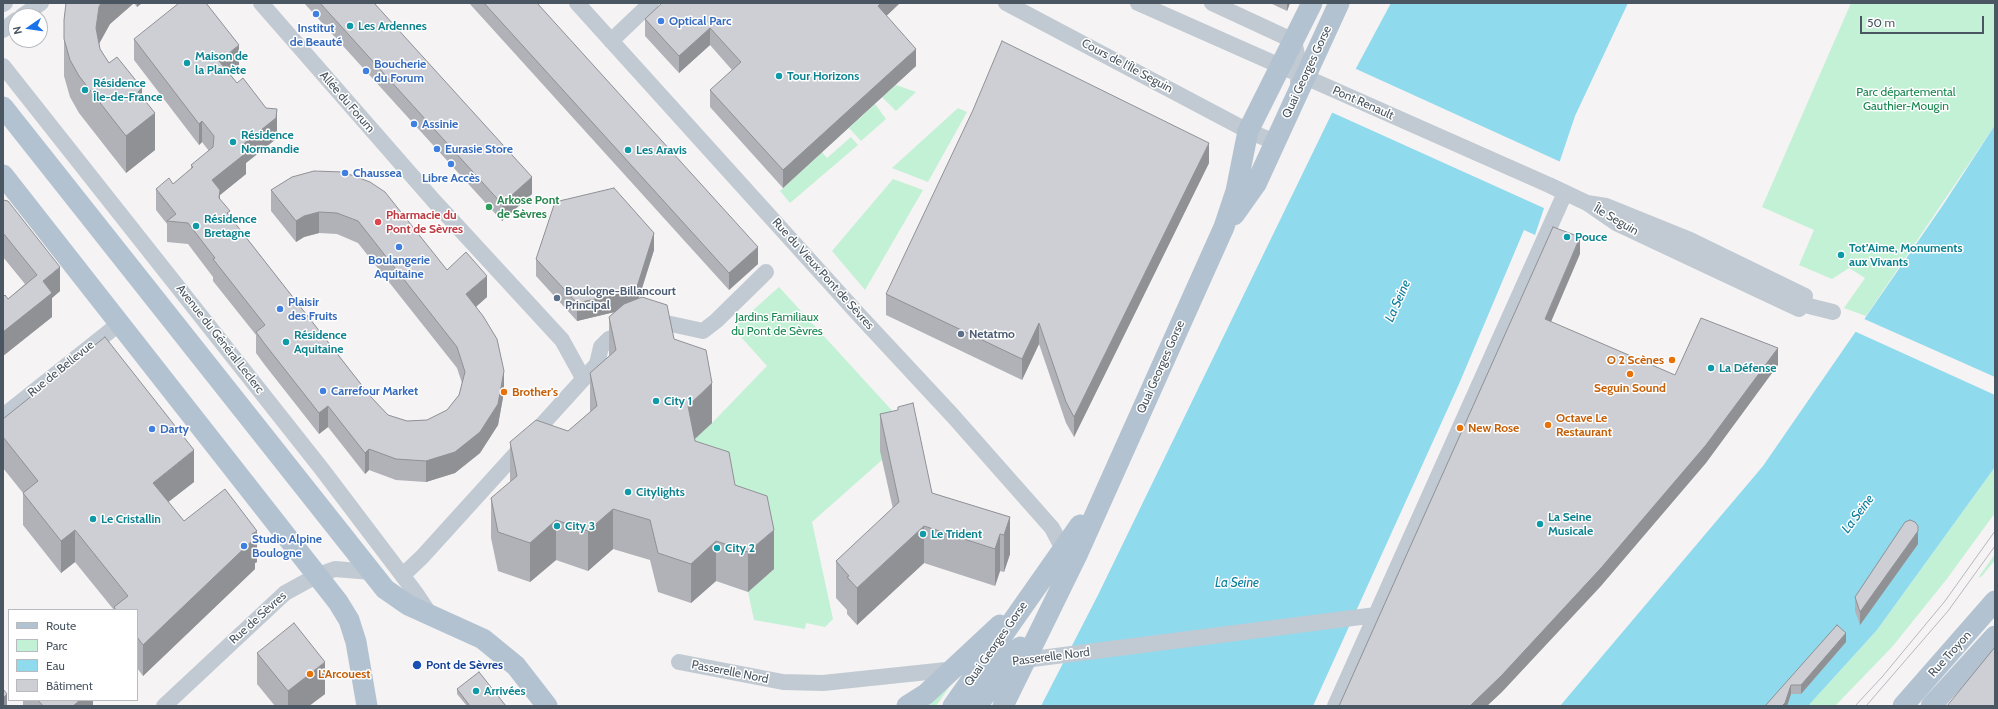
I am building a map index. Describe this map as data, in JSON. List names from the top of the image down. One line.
{"streets":{"main road":["Quai Georges Gorse","Rue Troyon"],"street":["Cours de l'Île Seguin","Allée du Forum","Pont Renault","Île Seguin","Rue du Vieux Pont de Sèvres","Avenue du Général Leclerc","Rue de Bellevue","Rue de Sèvres","Passerelle Nord"]},"crossings":[["Cours de l'Île Seguin","Quai Georges Gorse"],["Quai Georges Gorse","Rue du Vieux Pont de Sèvres"],["Pont Renault","Île Seguin"]],"water":["La Seine"],"parks":["Parc départemental Gauthier-Mougin","Jardins Familiaux du Pont de Sèvres"],"places":["Institut de Beauté","Optical Parc","Les Ardennes","Maison de la Planète","Boucherie du Forum","Tour Horizons","Résidence Île-de-France","Assinie","Résidence Normandie","Eurasie Store","Les Aravis","Libre Accès","Chaussea","Arkose Pont de Sèvres","Pharmacie du Pont de Sèvres","Résidence Bretagne","Pouce","Boulangerie Aquitaine","Tot’Aime, Monuments aux Vivants","Boulogne-Billancourt Principal","Plaisir des Fruits","Netatmo","Résidence Aquitaine","O 2 Scènes","La Défense","Seguin Sound","Carrefour Market","Brother's","City 1","Octave Le Restaurant","New Rose","Darty","Citylights","Le Cristallin","La Seine Musicale","City 3","Le Trident","Studio Alpine Boulogne","City 2","Pont de Sèvres","L'Arcouest","Arrivées"],"legend":["Route","Parc","Eau","Bâtiment"],"scale_bar":"50 m","north":"left"}
